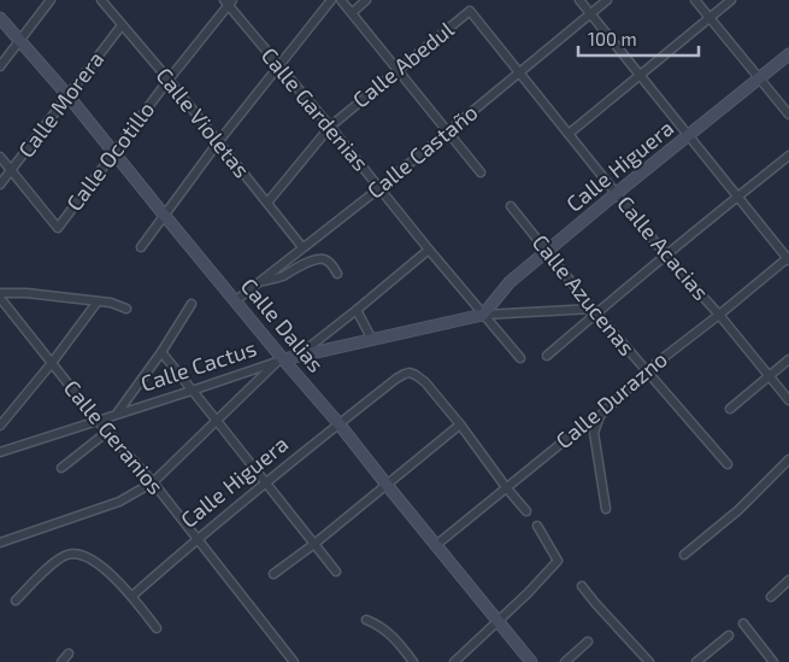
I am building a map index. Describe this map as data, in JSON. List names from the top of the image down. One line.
{"streets":{"street":["Calle Abedul","Calle Morera","Calle Gardenias","Calle Violetas","Calle Castaño","Calle Ocotillo","Calle Higuera","Calle Acacias","Calle Azucenas","Calle Dalias","Calle Cactus","Calle Durazno","Calle Geranios"]},"crossings":[["Calle Abedul","Calle Gardenias"],["Calle Abedul","Calle Violetas"],["Calle Abedul","Calle Acacias"],["Calle Morera","Calle Violetas"],["Calle Morera","Calle Ocotillo"],["Calle Morera","Calle Dalias"],["Calle Gardenias","Calle Castaño"],["Calle Gardenias","Calle Ocotillo"],["Calle Gardenias","Calle Higuera"],["Calle Gardenias","Calle Cactus"],["Calle Violetas","Calle Castaño"],["Calle Violetas","Calle Ocotillo"],["Calle Castaño","Calle Acacias"],["Calle Castaño","Calle Dalias"],["Calle Ocotillo","Calle Dalias"],["Calle Higuera","Calle Acacias"],["Calle Higuera","Calle Azucenas"],["Calle Higuera","Calle Dalias"],["Calle Higuera","Calle Cactus"],["Calle Higuera","Calle Geranios"],["Calle Acacias","Calle Durazno"],["Calle Azucenas","Calle Durazno"],["Calle Dalias","Calle Cactus"],["Calle Dalias","Calle Durazno"],["Calle Cactus","Calle Geranios"]],"scale_bar":"100 m"}
